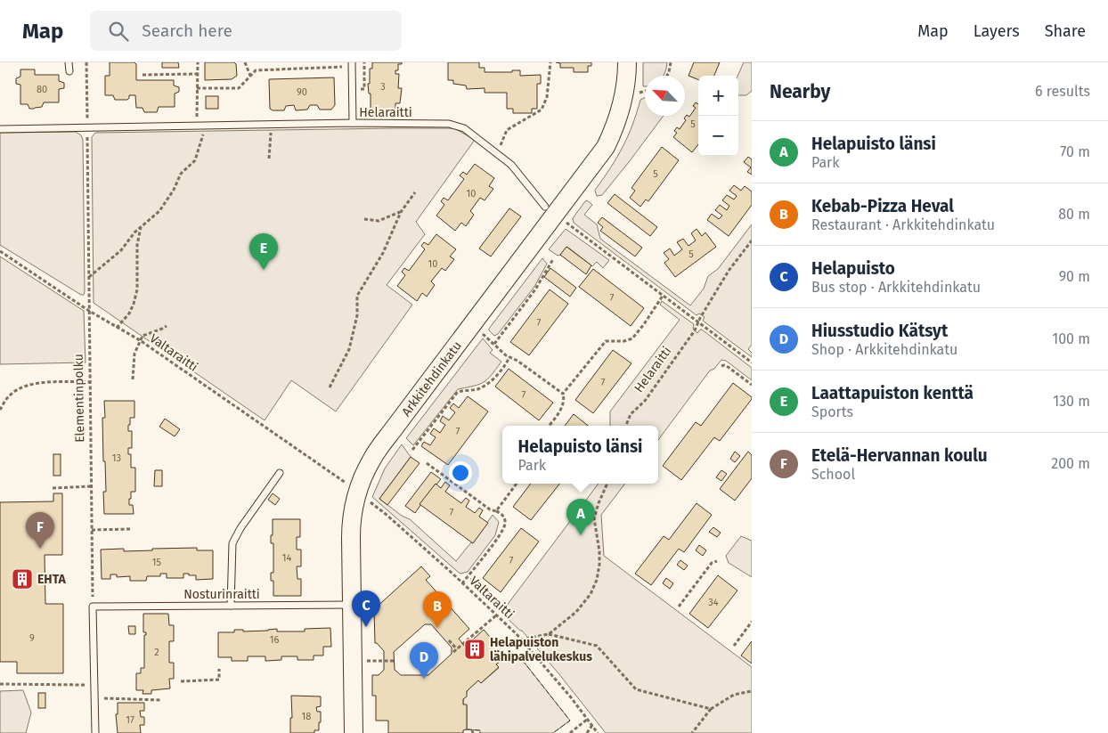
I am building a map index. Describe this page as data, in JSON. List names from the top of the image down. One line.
{"streets":{"street":["Arkkitehdinkatu"],"lane":["Helaraitti","Nosturinraitti"],"path":["Valtaraitti","Elementinpolku"]},"crossings":[["Helaraitti","Arkkitehdinkatu"],["Helaraitti","Elementinpolku"],["Valtaraitti","Elementinpolku"],["Arkkitehdinkatu","Nosturinraitti"],["Elementinpolku","Nosturinraitti"]],"places":{"building":["EHTA","Helapuiston lähipalvelukeskus"]},"house_numbers":["3","80","90","5","5","10","5","10","7","7","7","7","7","13","7","14","7","15","34","9","16","2","18","17"],"north":"top left","page":{"header":"Map","search":"Search here","nav":["Map","Layers","Share"],"heading":["Nearby","6 results"],"map_buttons":["+","−"],"list":[{"mark":"A","name":"Helapuisto länsi","note":"Park","value":"70 m"},{"mark":"B","name":"Kebab-Pizza Heval","note":"Restaurant · Arkkitehdinkatu","value":"80 m"},{"mark":"C","name":"Helapuisto","note":"Bus stop · Arkkitehdinkatu","value":"90 m"},{"mark":"D","name":"Hiusstudio Kätsyt","note":"Shop · Arkkitehdinkatu","value":"100 m"},{"mark":"E","name":"Laattapuiston kenttä","note":"Sports","value":"130 m"},{"mark":"F","name":"Etelä-Hervannan koulu","note":"School","value":"200 m"}],"pins":["E","A","F","C","B","D"],"popup":["Helapuisto länsi","Park"]}}
